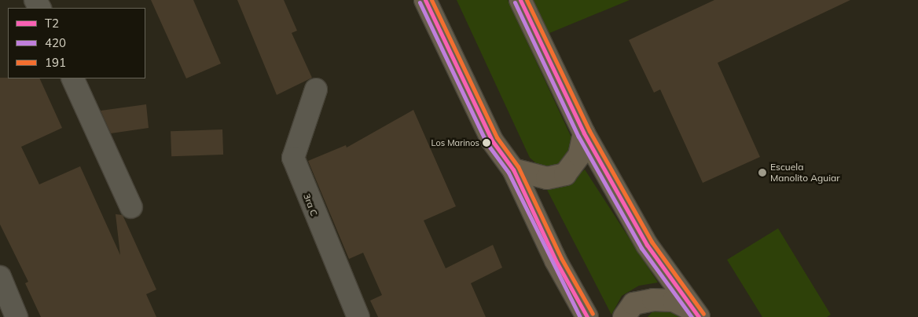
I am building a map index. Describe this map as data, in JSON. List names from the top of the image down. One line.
{"streets":{"street":["3ra C"]},"places":["Los Marinos","Escuela Manolito Aguiar"],"lines":["transit line T2","transit line 191","transit line 420"],"legend":["T2","420","191"]}
